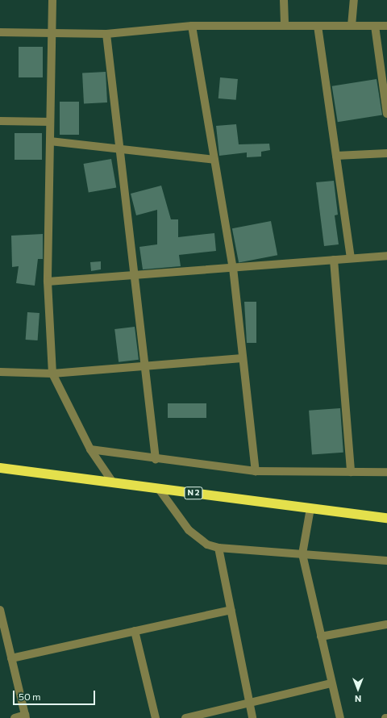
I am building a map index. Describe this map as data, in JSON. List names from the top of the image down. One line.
{"streets":{"highway":["N 2"]},"scale_bar":"50 m","north":"bottom"}
